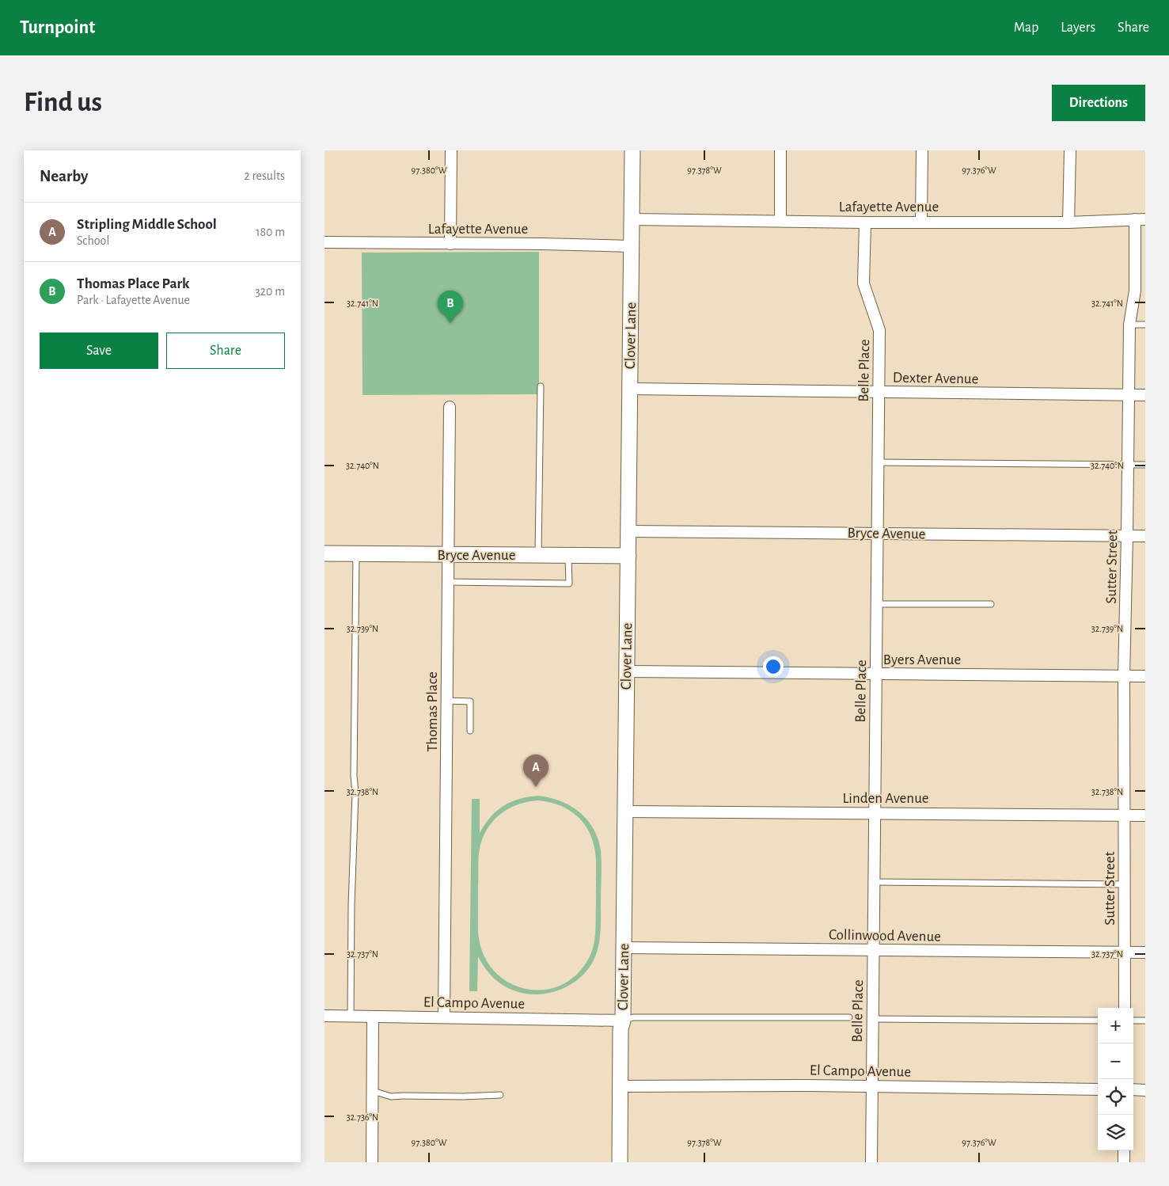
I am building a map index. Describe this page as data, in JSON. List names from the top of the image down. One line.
{"streets":{"street":["Lafayette Avenue","Clover Lane","Belle Place","Dexter Avenue","Bryce Avenue","Sutter Street","Byers Avenue","Thomas Place","Linden Avenue","Collinwood Avenue","El Campo Avenue"]},"crossings":[["Lafayette Avenue","Clover Lane"],["Lafayette Avenue","Belle Place"],["Lafayette Avenue","Sutter Street"],["Clover Lane","Dexter Avenue"],["Clover Lane","Bryce Avenue"],["Clover Lane","Byers Avenue"],["Clover Lane","Linden Avenue"],["Clover Lane","Collinwood Avenue"],["Clover Lane","El Campo Avenue"],["Belle Place","Dexter Avenue"],["Belle Place","Bryce Avenue"],["Belle Place","Byers Avenue"],["Belle Place","Linden Avenue"],["Belle Place","Collinwood Avenue"],["Belle Place","El Campo Avenue"],["Dexter Avenue","Sutter Street"],["Bryce Avenue","Sutter Street"],["Bryce Avenue","Thomas Place"],["Sutter Street","Byers Avenue"],["Sutter Street","Linden Avenue"],["Sutter Street","Collinwood Avenue"],["Thomas Place","El Campo Avenue"]],"page":{"header":"Turnpoint","nav":["Map","Layers","Share"],"buttons":["Directions",["Save","Share"]],"title":"Find us","heading":["Nearby","2 results"],"list":[{"mark":"A","name":"Stripling Middle School","note":"School","value":"180 m"},{"mark":"B","name":"Thomas Place Park","note":"Park · Lafayette Avenue","value":"320 m"}],"pins":["B","A"],"map_buttons":["+","−"]},"coordinates":["97.380°W","97.378°W","97.376°W","32.741°N","32.740°N","32.739°N","32.738°N","32.737°N","32.736°N"]}
